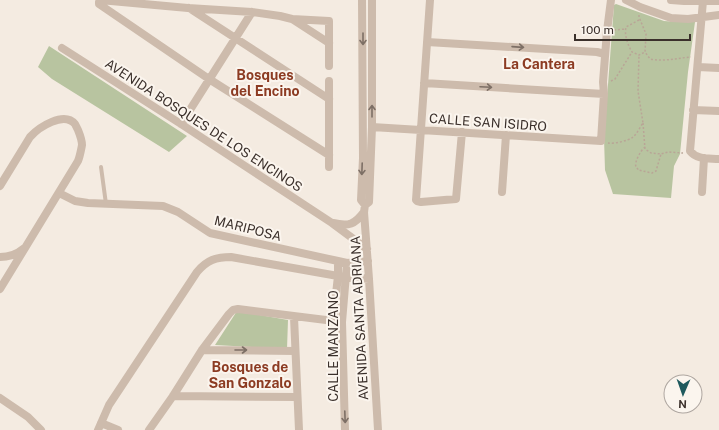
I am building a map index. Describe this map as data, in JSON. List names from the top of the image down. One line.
{"streets":{"street":["CALLE SAN ISIDRO","AVENIDA BOSQUES DE LOS ENCINOS","MARIPOSA","AVENIDA SANTA ADRIANA","CALLE MANZANO"]},"crossings":[["CALLE SAN ISIDRO","AVENIDA SANTA ADRIANA"],["AVENIDA BOSQUES DE LOS ENCINOS","AVENIDA SANTA ADRIANA"],["MARIPOSA","AVENIDA SANTA ADRIANA"],["MARIPOSA","CALLE MANZANO"]],"districts":["La Cantera","Bosques del Encino","Bosques de San Gonzalo"],"scale_bar":"100 m","north":"bottom"}
